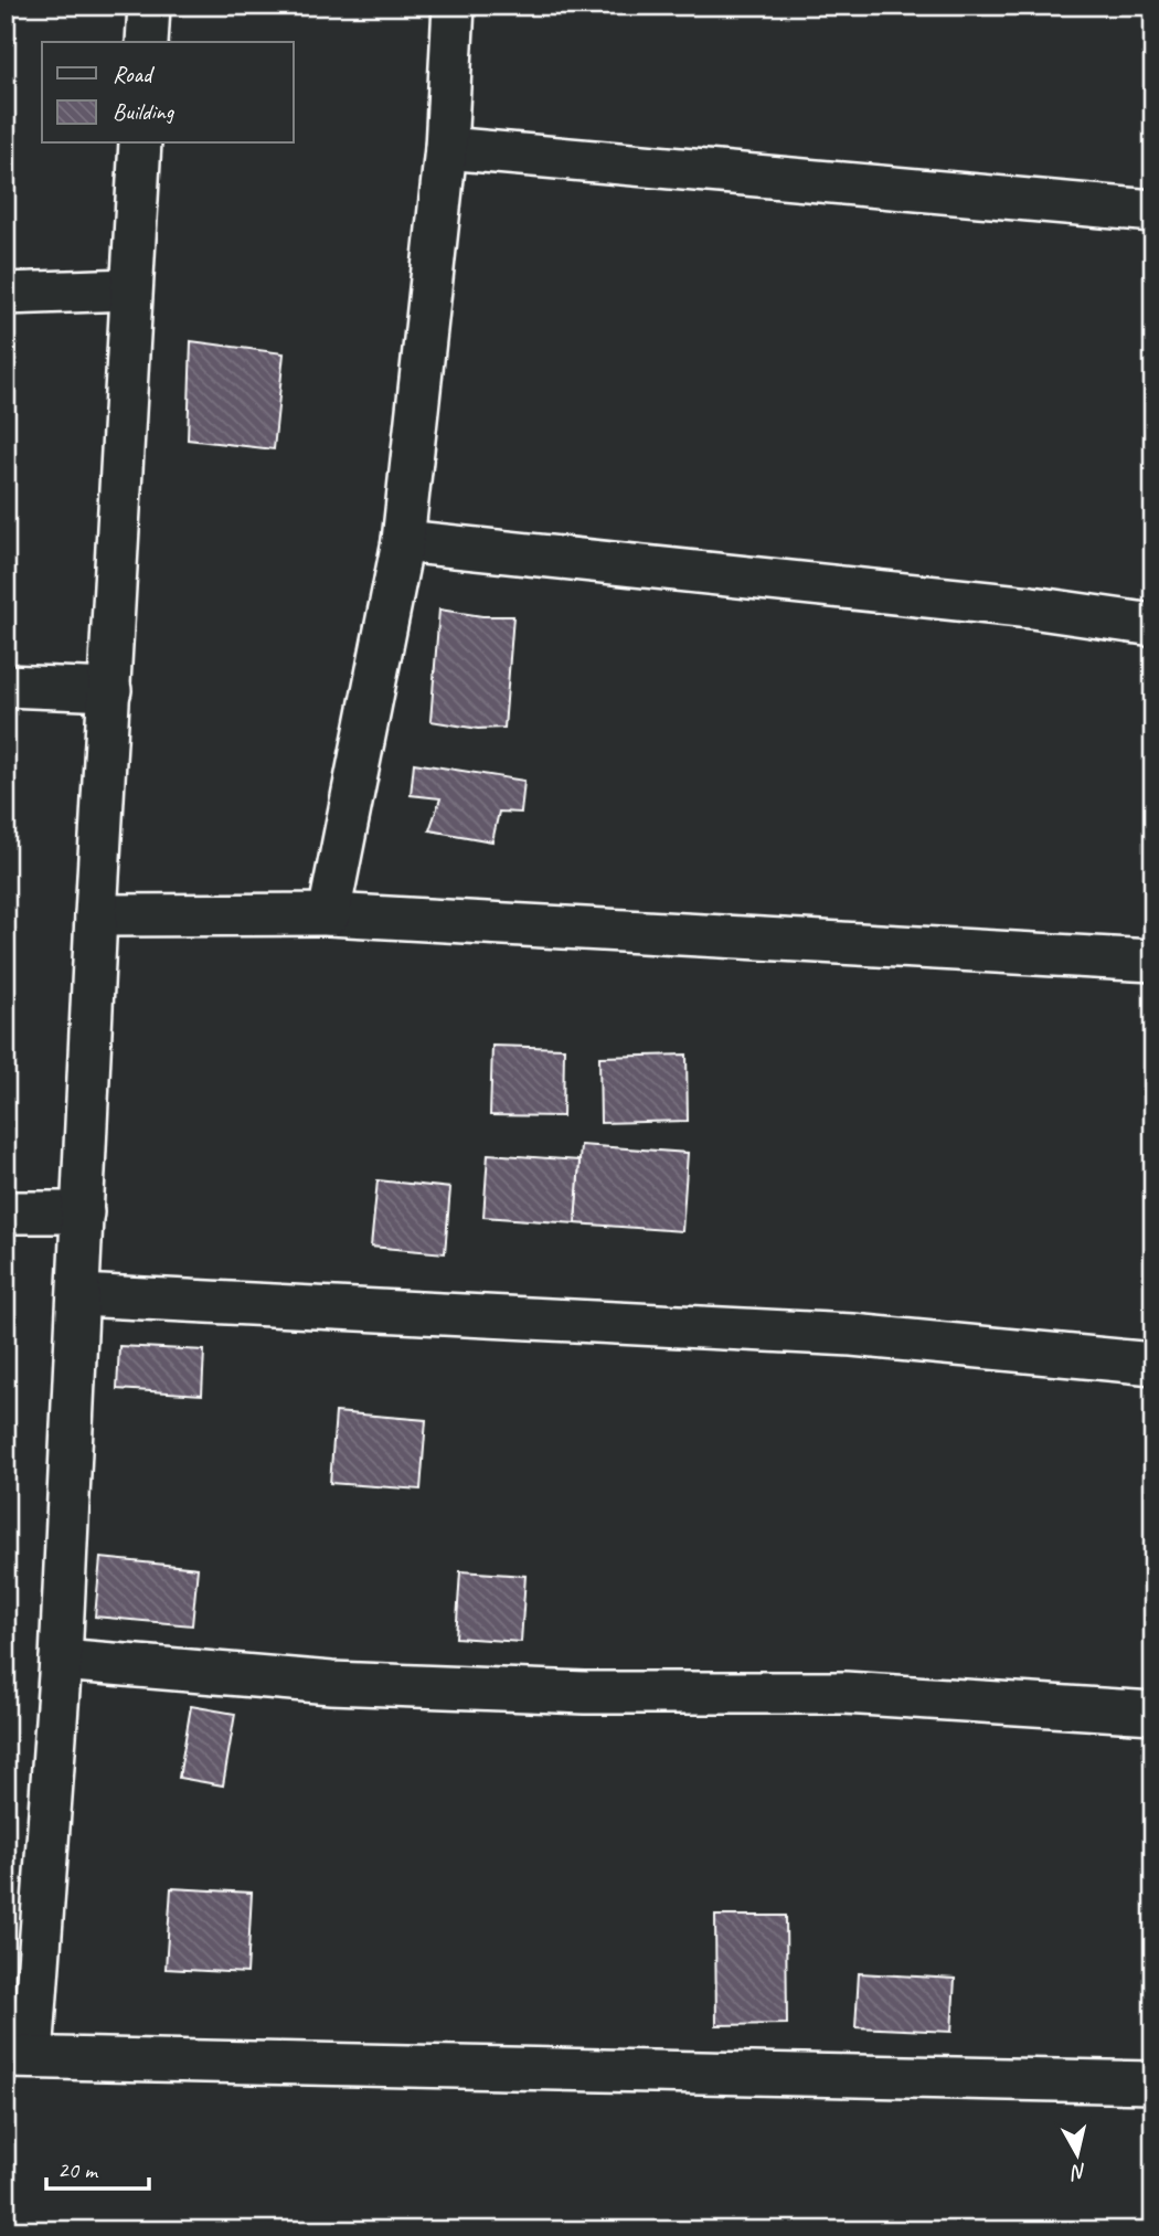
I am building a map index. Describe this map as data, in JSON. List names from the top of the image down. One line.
{"legend":["Road","Building"],"scale_bar":"20 m","north":"bottom"}
